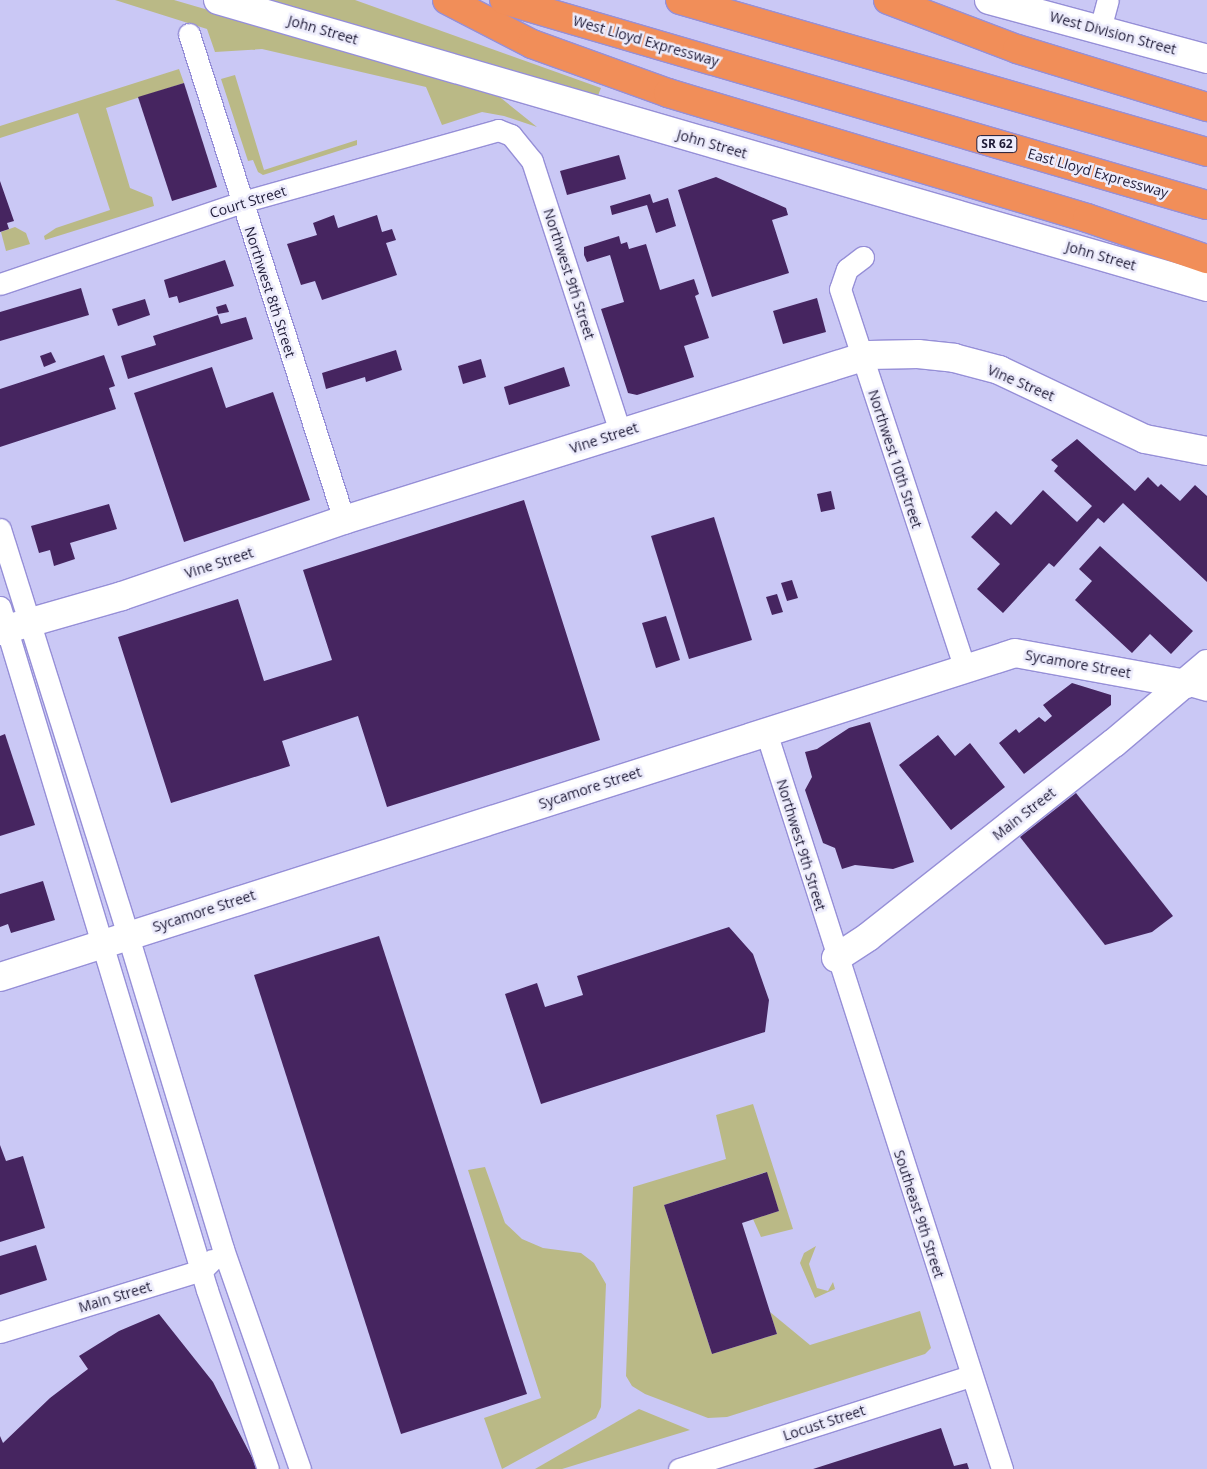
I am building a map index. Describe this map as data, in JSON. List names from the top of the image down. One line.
{"streets":{"highway":["West Lloyd Expressway","SR 62","East Lloyd Expressway"],"main road":["John Street","West Division Street","Vine Street","Sycamore Street","Main Street"],"street":["Court Street","Northwest 9th Street","Northwest 8th Street","Northwest 10th Street","Southeast 9th Street","Locust Street"]},"crossings":[["West Lloyd Expressway","East Lloyd Expressway"],["Court Street","Northwest 9th Street"],["Court Street","Northwest 8th Street"],["Northwest 9th Street","Vine Street"],["Northwest 9th Street","Sycamore Street"],["Northwest 9th Street","Main Street"],["Northwest 9th Street","Southeast 9th Street"],["Northwest 8th Street","Vine Street"],["Vine Street","Northwest 10th Street"],["Northwest 10th Street","Sycamore Street"],["Sycamore Street","Main Street"],["Main Street","Southeast 9th Street"],["Southeast 9th Street","Locust Street"]]}
